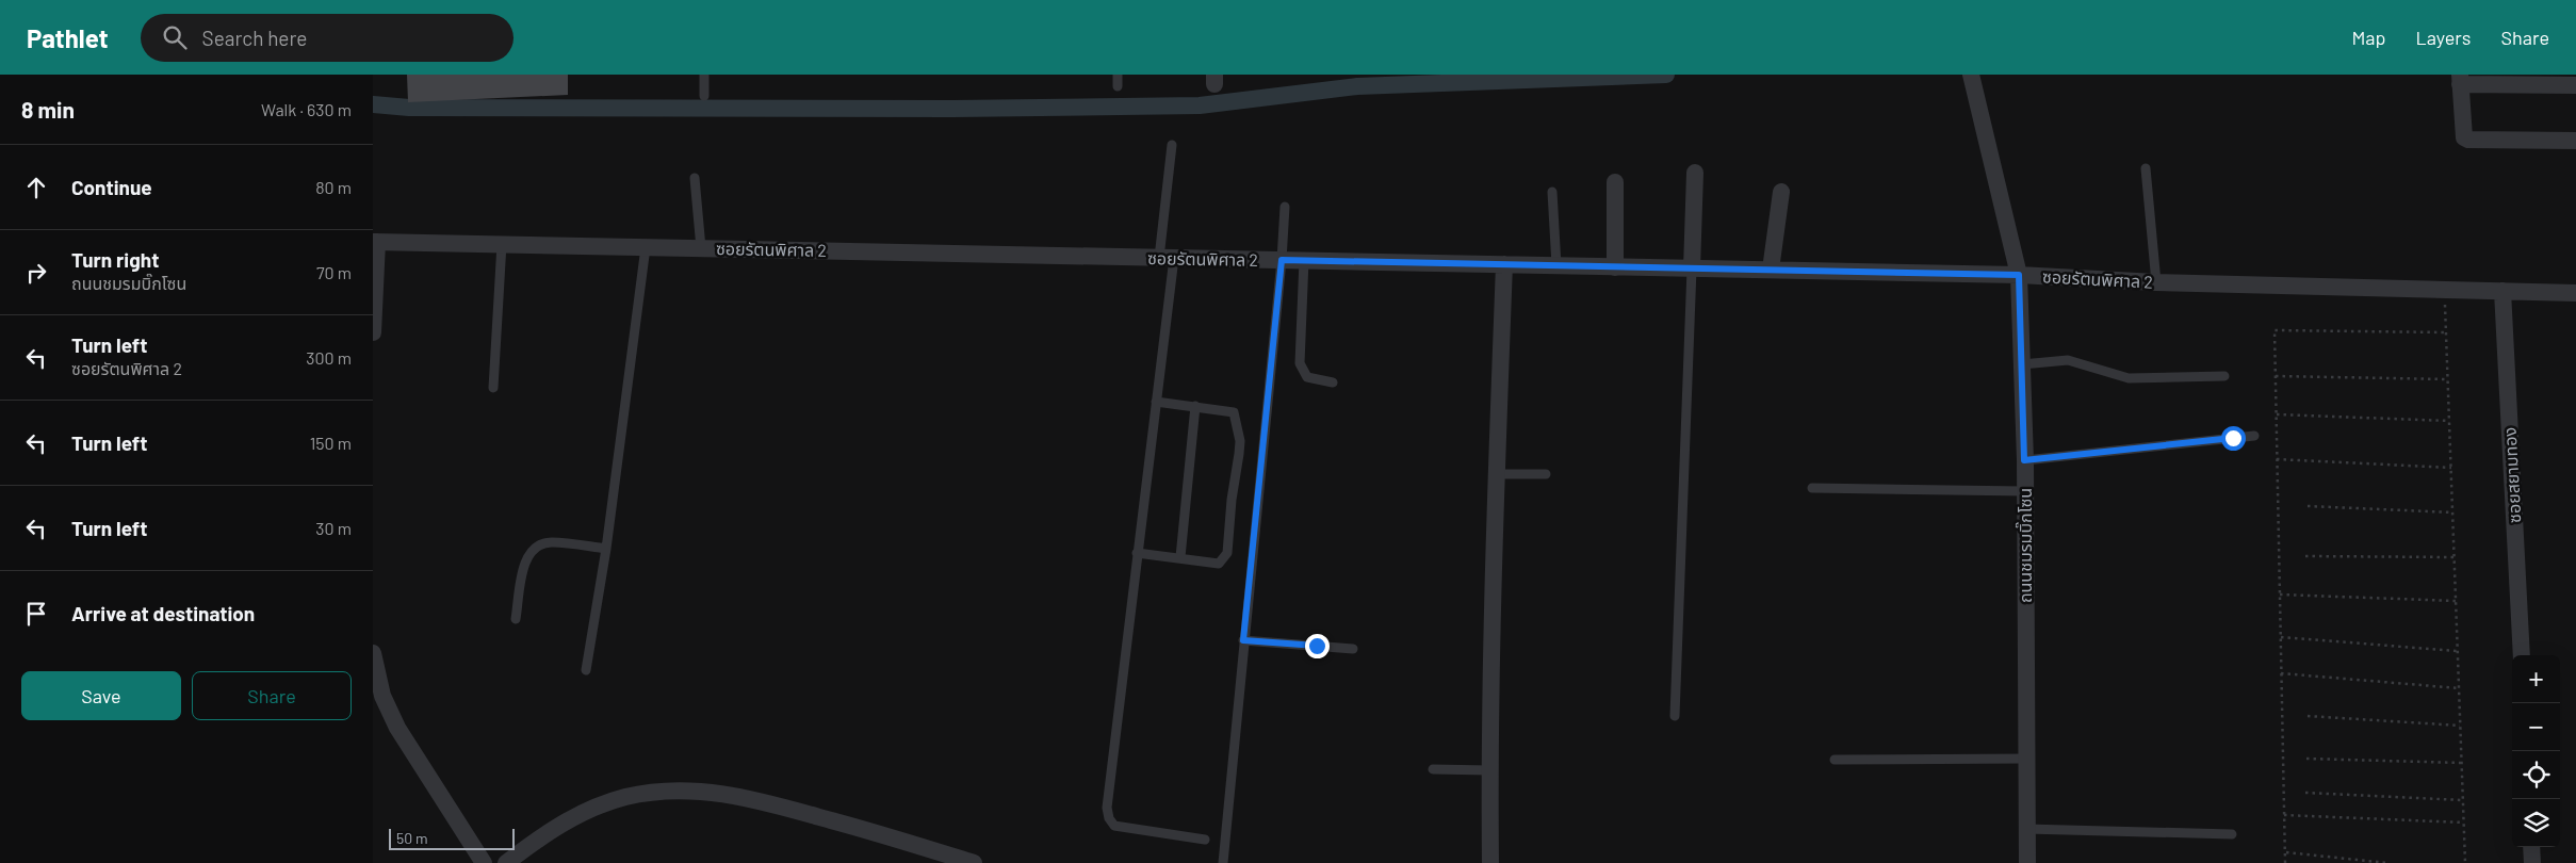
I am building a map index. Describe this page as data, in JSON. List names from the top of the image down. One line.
{"streets":{"street":["ซอยรัตนพิศาล 2","ซอยสยามทอง","ถนนชมรมบิ๊กโซน"]},"crossings":[["ซอยรัตนพิศาล 2","ซอยสยามทอง"],["ซอยรัตนพิศาล 2","ถนนชมรมบิ๊กโซน"]],"scale_bar":"50 m","page":{"header":"Pathlet","search":"Search here","nav":["Map","Layers","Share"],"heading":["8 min","Walk · 630 m"],"list":[["Continue","80 m"],["Turn right","ถนนชมรมบิ๊กโซน","70 m"],["Turn left","ซอยรัตนพิศาล 2","300 m"],["Turn left","150 m"],["Turn left","30 m"],"Arrive at destination"],"buttons":["Save","Share"],"map_buttons":["+","−"],"scale":"50 m"}}
